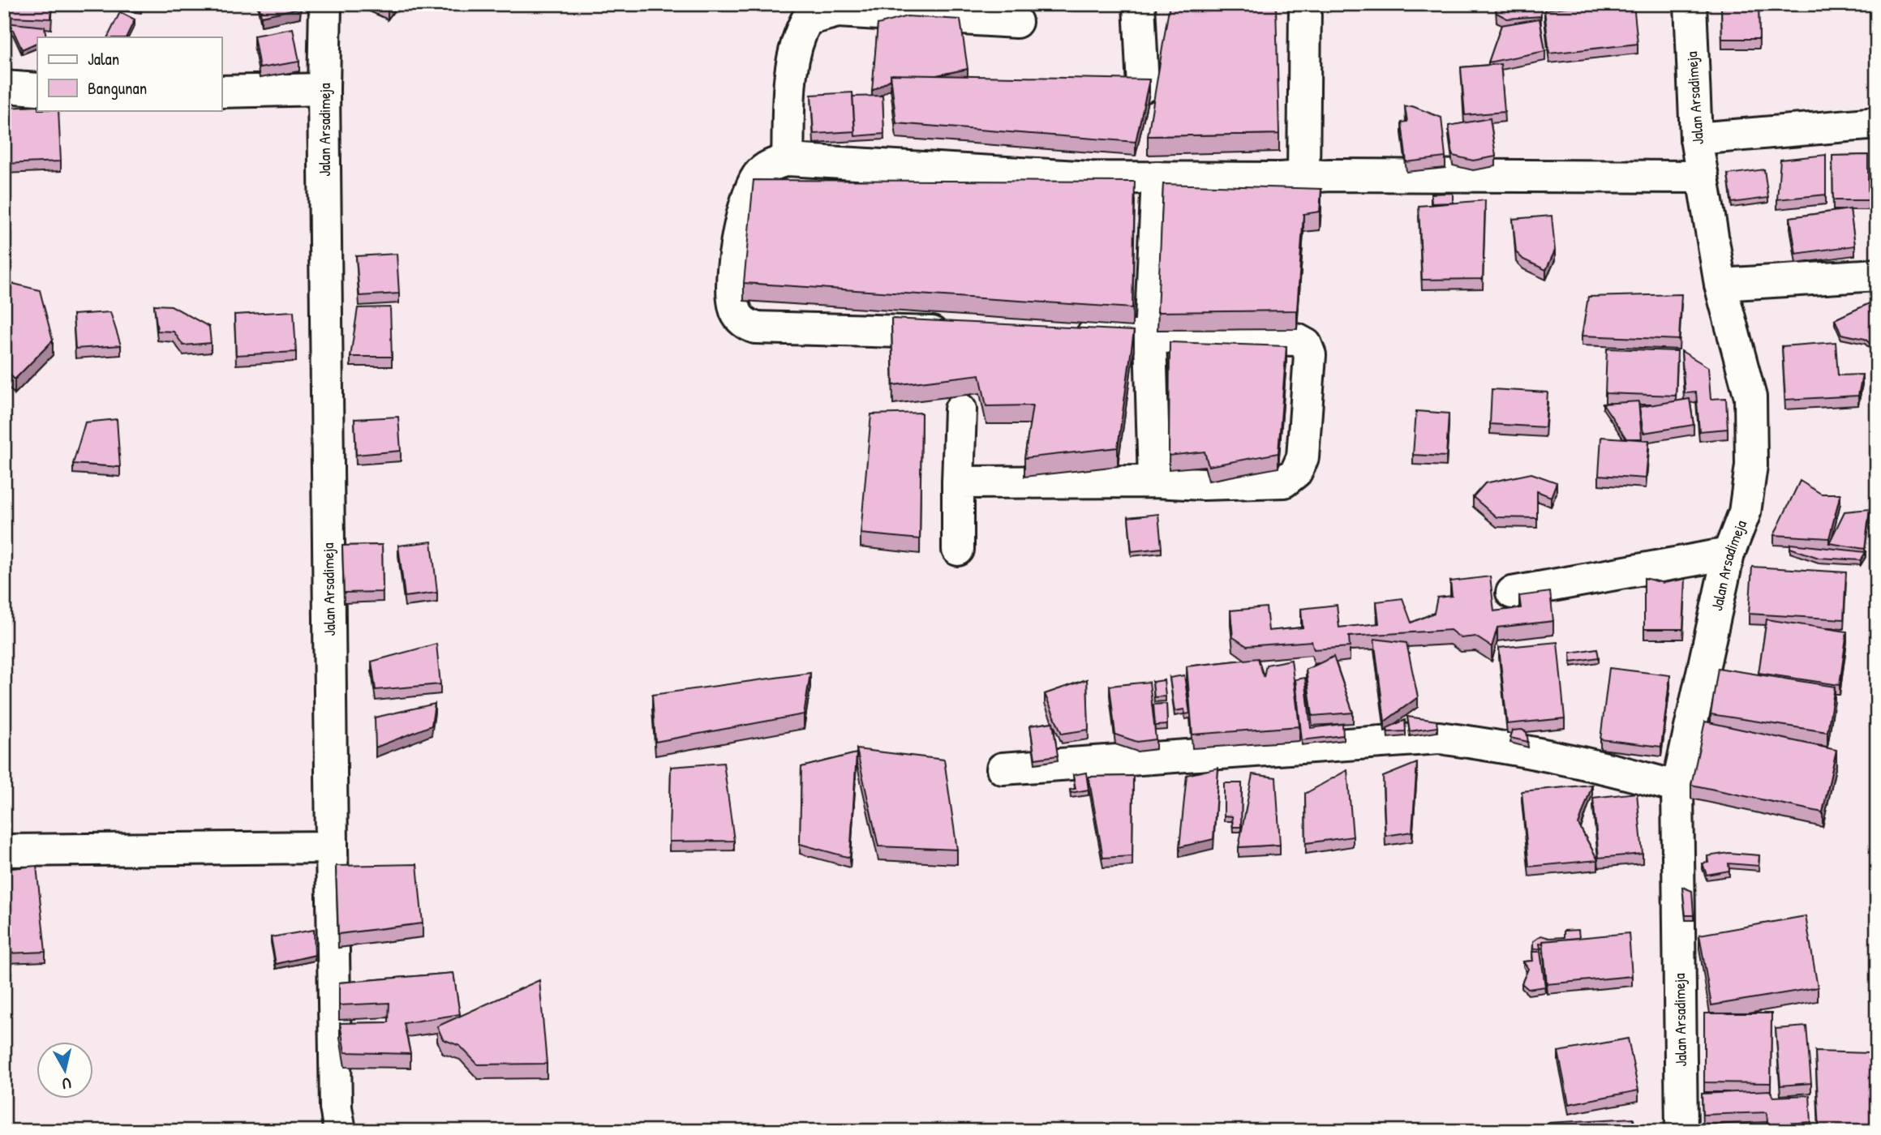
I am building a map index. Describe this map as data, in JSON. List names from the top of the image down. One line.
{"streets":{"street":["Jalan Arsadimeja"]},"legend":["Jalan","Bangunan"],"north":"bottom"}
